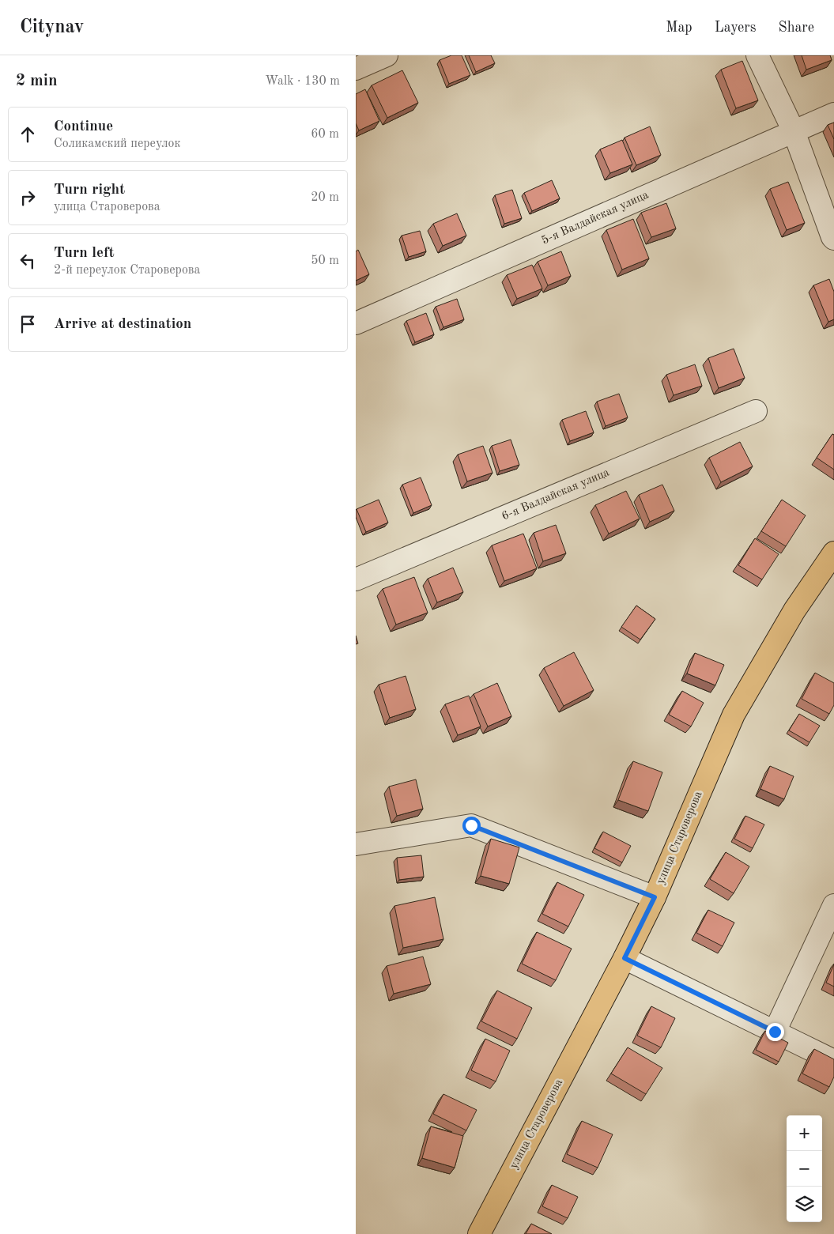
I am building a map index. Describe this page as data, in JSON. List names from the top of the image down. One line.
{"streets":{"main road":["улица Староверова"],"street":["5-я Валдайская улица","6-я Валдайская улица"]},"page":{"header":"Citynav","nav":["Map","Layers","Share"],"heading":["2 min","Walk · 130 m"],"list":[["Continue","Соликамский переулок","60 m"],["Turn right","улица Староверова","20 m"],["Turn left","2-й переулок Староверова","50 m"],"Arrive at destination"],"map_buttons":["+","−"]}}
